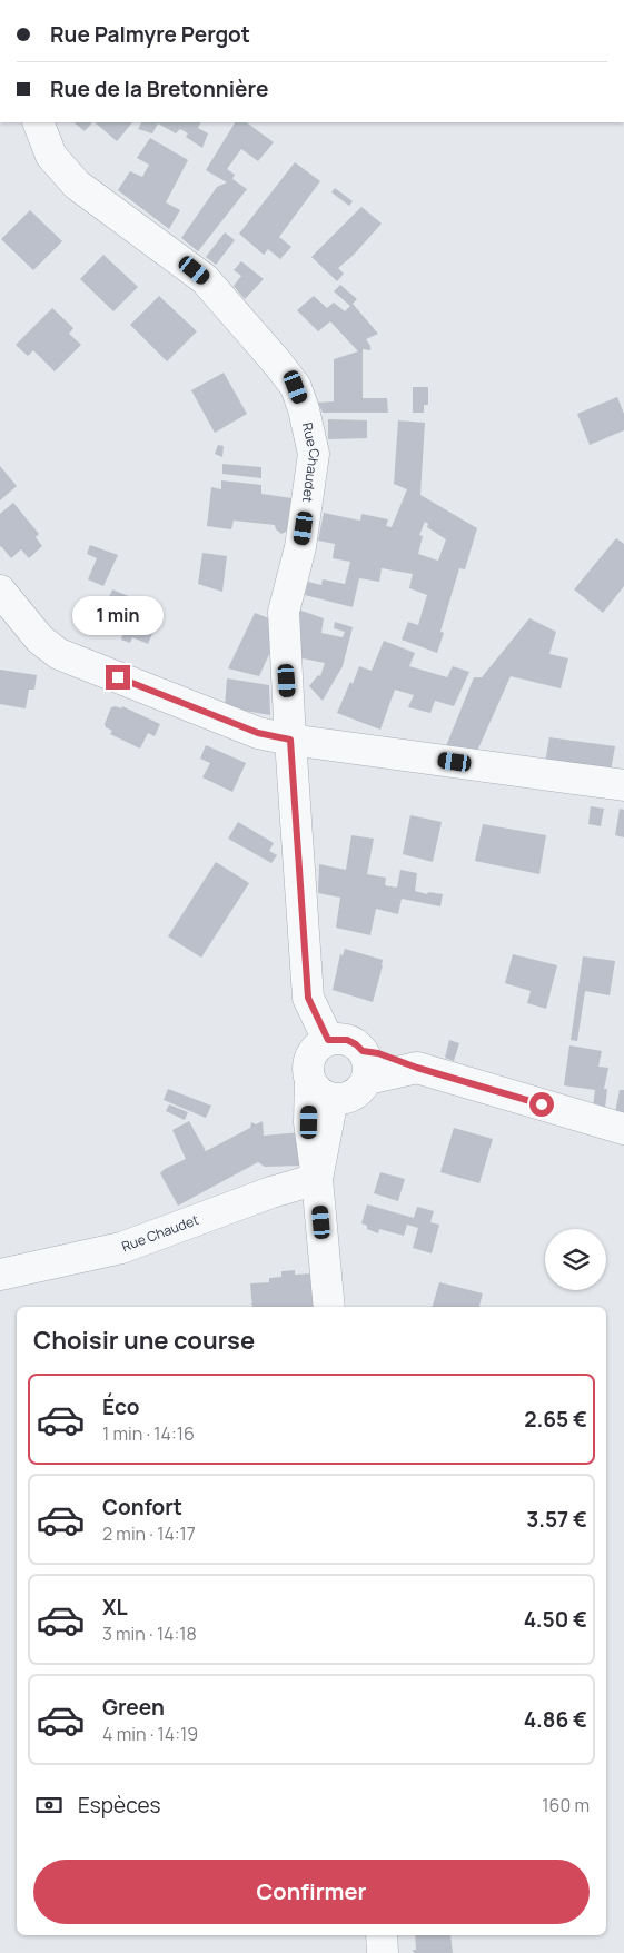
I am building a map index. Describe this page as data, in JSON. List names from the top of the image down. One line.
{"streets":{"street":["Rue Chaudet"]},"page":{"banner":["Rue Palmyre Pergot","Rue de la Bretonnière"],"bubble":"1 min","heading":"Choisir une course","list":[{"name":"Éco","note":"1 min · 14:16","value":"2.65 €"},{"name":"Confort","note":"2 min · 14:17","value":"3.57 €"},{"name":"XL","note":"3 min · 14:18","value":"4.50 €"},{"name":"Green","note":"4 min · 14:19","value":"4.86 €"}],"pay":["Espèces","160 m"],"buttons":"Confirmer"}}
